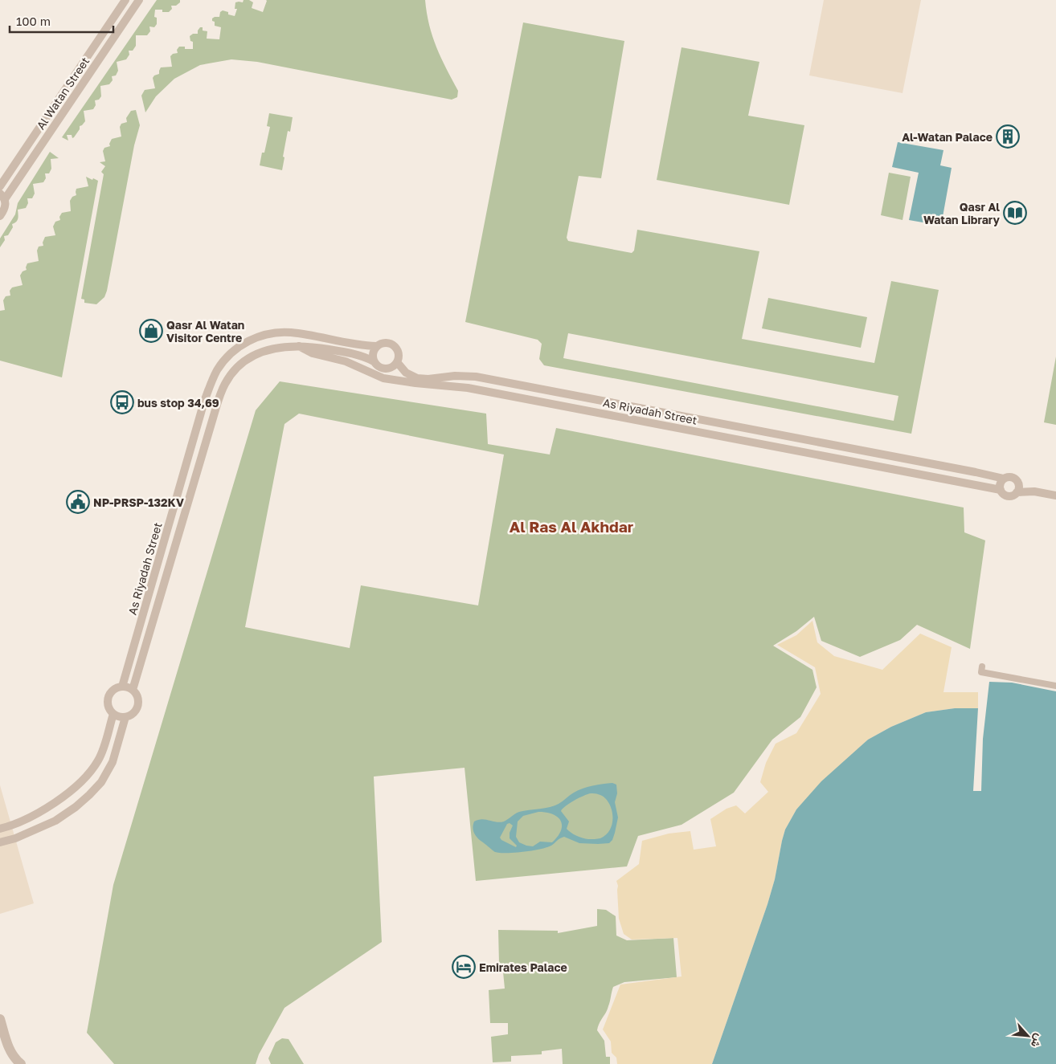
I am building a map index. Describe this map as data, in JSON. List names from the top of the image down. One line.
{"streets":{"street":["Al Watan Street","As Riyadah Street"]},"districts":["Al Ras Al Akhdar"],"places":{"building":["Al-Watan Palace"],"library":["Qasr Al Watan Library"],"shop":["Qasr Al Watan Visitor Centre"],"bus stop":["bus stop 34,69"],"public building":["NP-PRSP-132KV"],"hotel":["Emirates Palace"]},"scale_bar":"100 m","north":"bottom right"}
